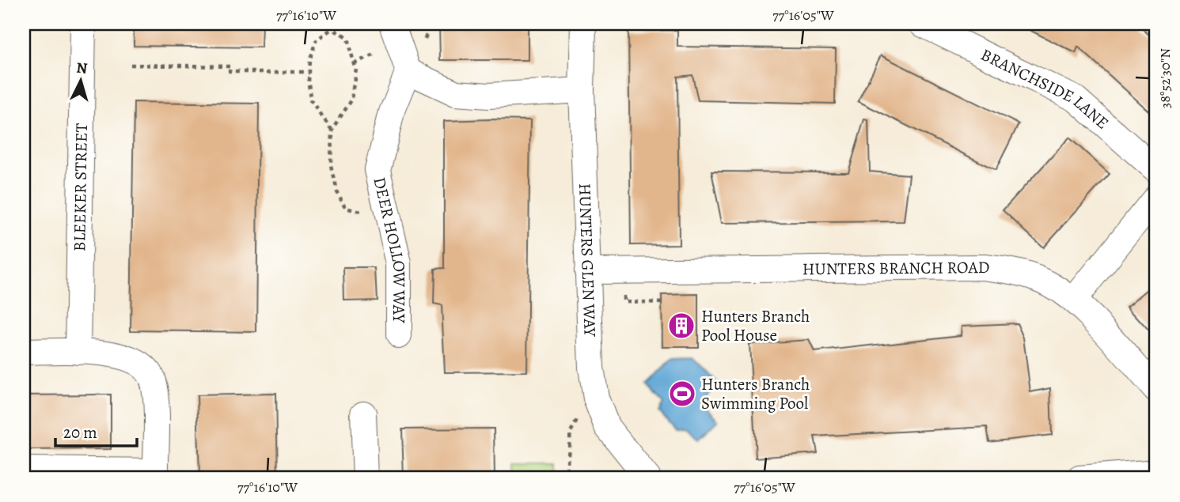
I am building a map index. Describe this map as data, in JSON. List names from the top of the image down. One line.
{"streets":{"street":["BRANCHSIDE LANE","BLEEKER STREET","DEER HOLLOW WAY","HUNTERS GLEN WAY","HUNTERS BRANCH ROAD"]},"crossings":[["HUNTERS GLEN WAY","HUNTERS BRANCH ROAD"]],"places":{"building":["Hunters Branch Pool House"],"sports":["Hunters Branch Swimming Pool"]},"scale_bar":"20 m","north":"top","coordinates":["77°16'10\"W","77°16'05\"W","38°52'30\"N"]}
